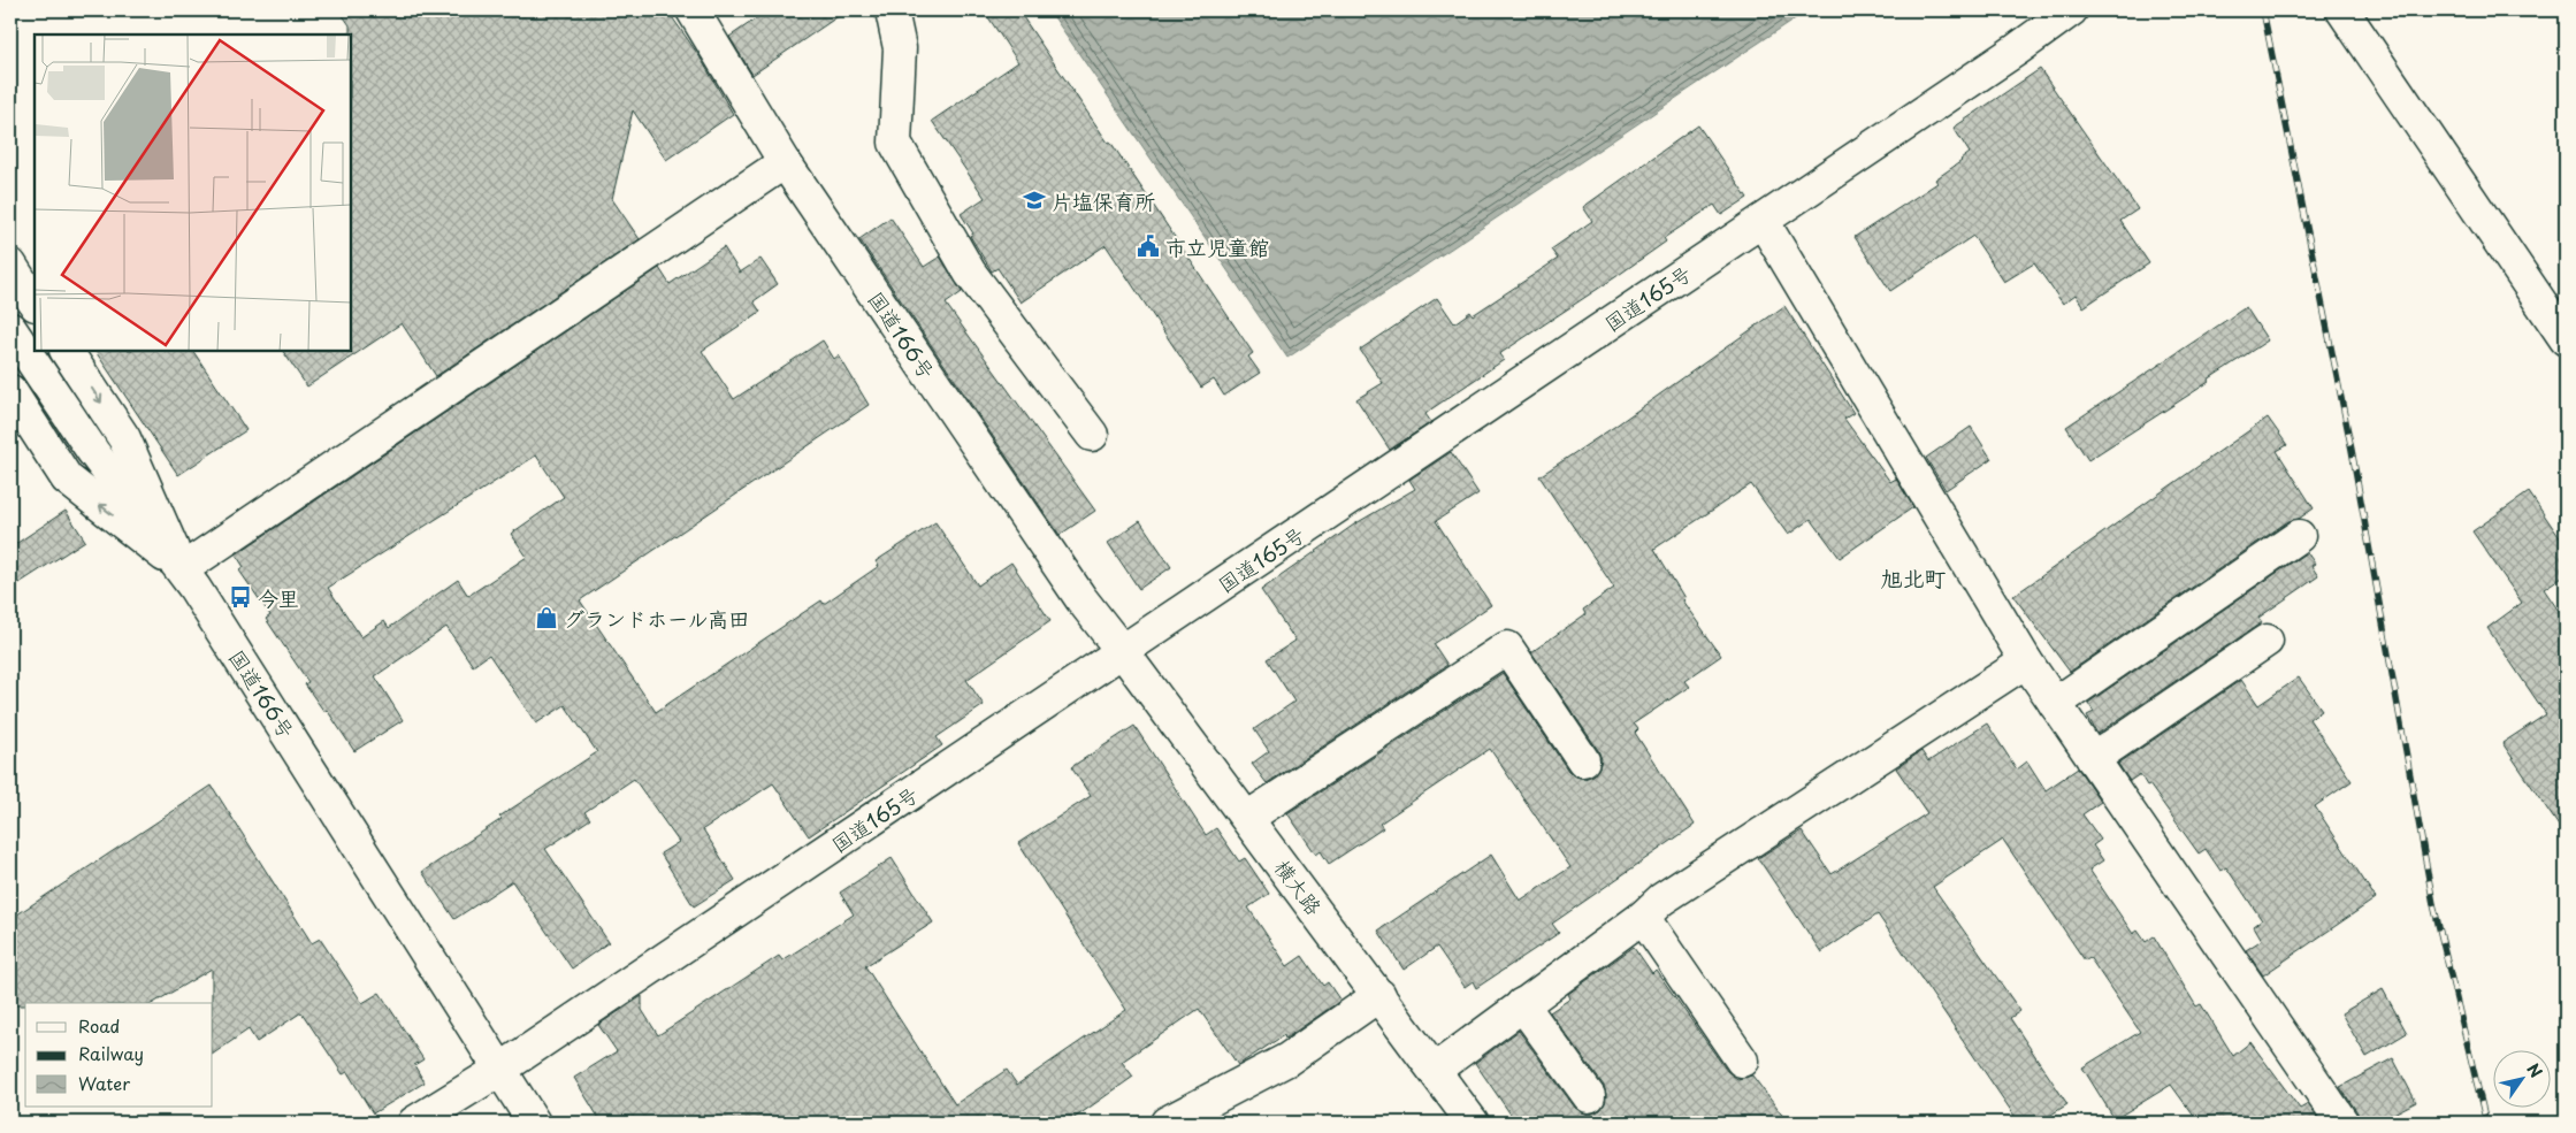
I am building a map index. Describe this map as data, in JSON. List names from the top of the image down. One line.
{"streets":{"main road":["国道165号","国道166号","横大路"]},"crossings":[["国道165号","国道166号"],["国道165号","横大路"],["国道166号","横大路"]],"districts":["旭北町"],"places":{"school or university":["片塩保育所"],"public building":["市立児童館"],"bus stop":["今里"],"shop":["グランドホール高田"]},"legend":["Road","Railway","Water"],"north":"top right"}
